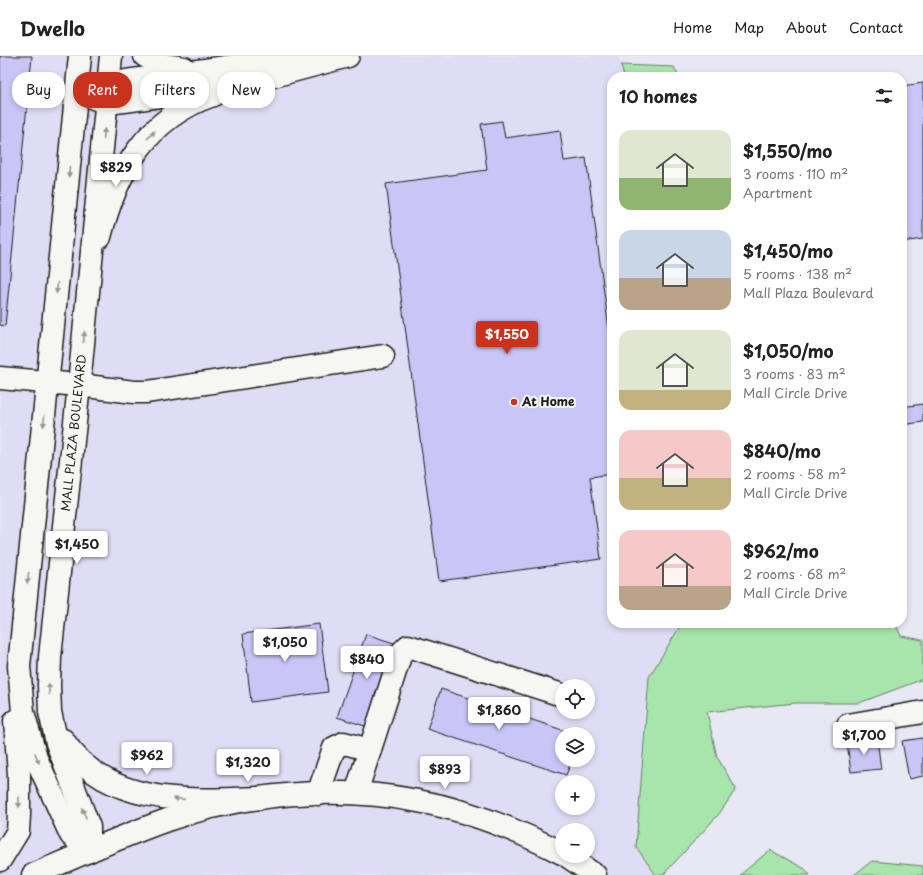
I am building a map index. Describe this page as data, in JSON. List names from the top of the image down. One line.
{"streets":{"main road":["MALL PLAZA BOULEVARD"]},"places":["At Home"],"page":{"header":"Dwello","nav":["Home","Map","About","Contact"],"chip":["Buy","Rent","Filters","New"],"heading":"10 homes","list":[{"name":"$1,550/mo","note":"3 rooms · 110 m² · Apartment"},{"name":"$1,450/mo","note":"5 rooms · 138 m² · Mall Plaza Boulevard"},{"name":"$1,050/mo","note":"3 rooms · 83 m² · Mall Circle Drive"},{"name":"$840/mo","note":"2 rooms · 58 m² · Mall Circle Drive"},{"name":"$962/mo","note":"2 rooms · 68 m² · Mall Circle Drive"}],"price":["$829","$1,550","$1,450","$1,050","$840","$1,860","$1,700","$962","$1,320","$893"],"map_buttons":["+","−"]}}
